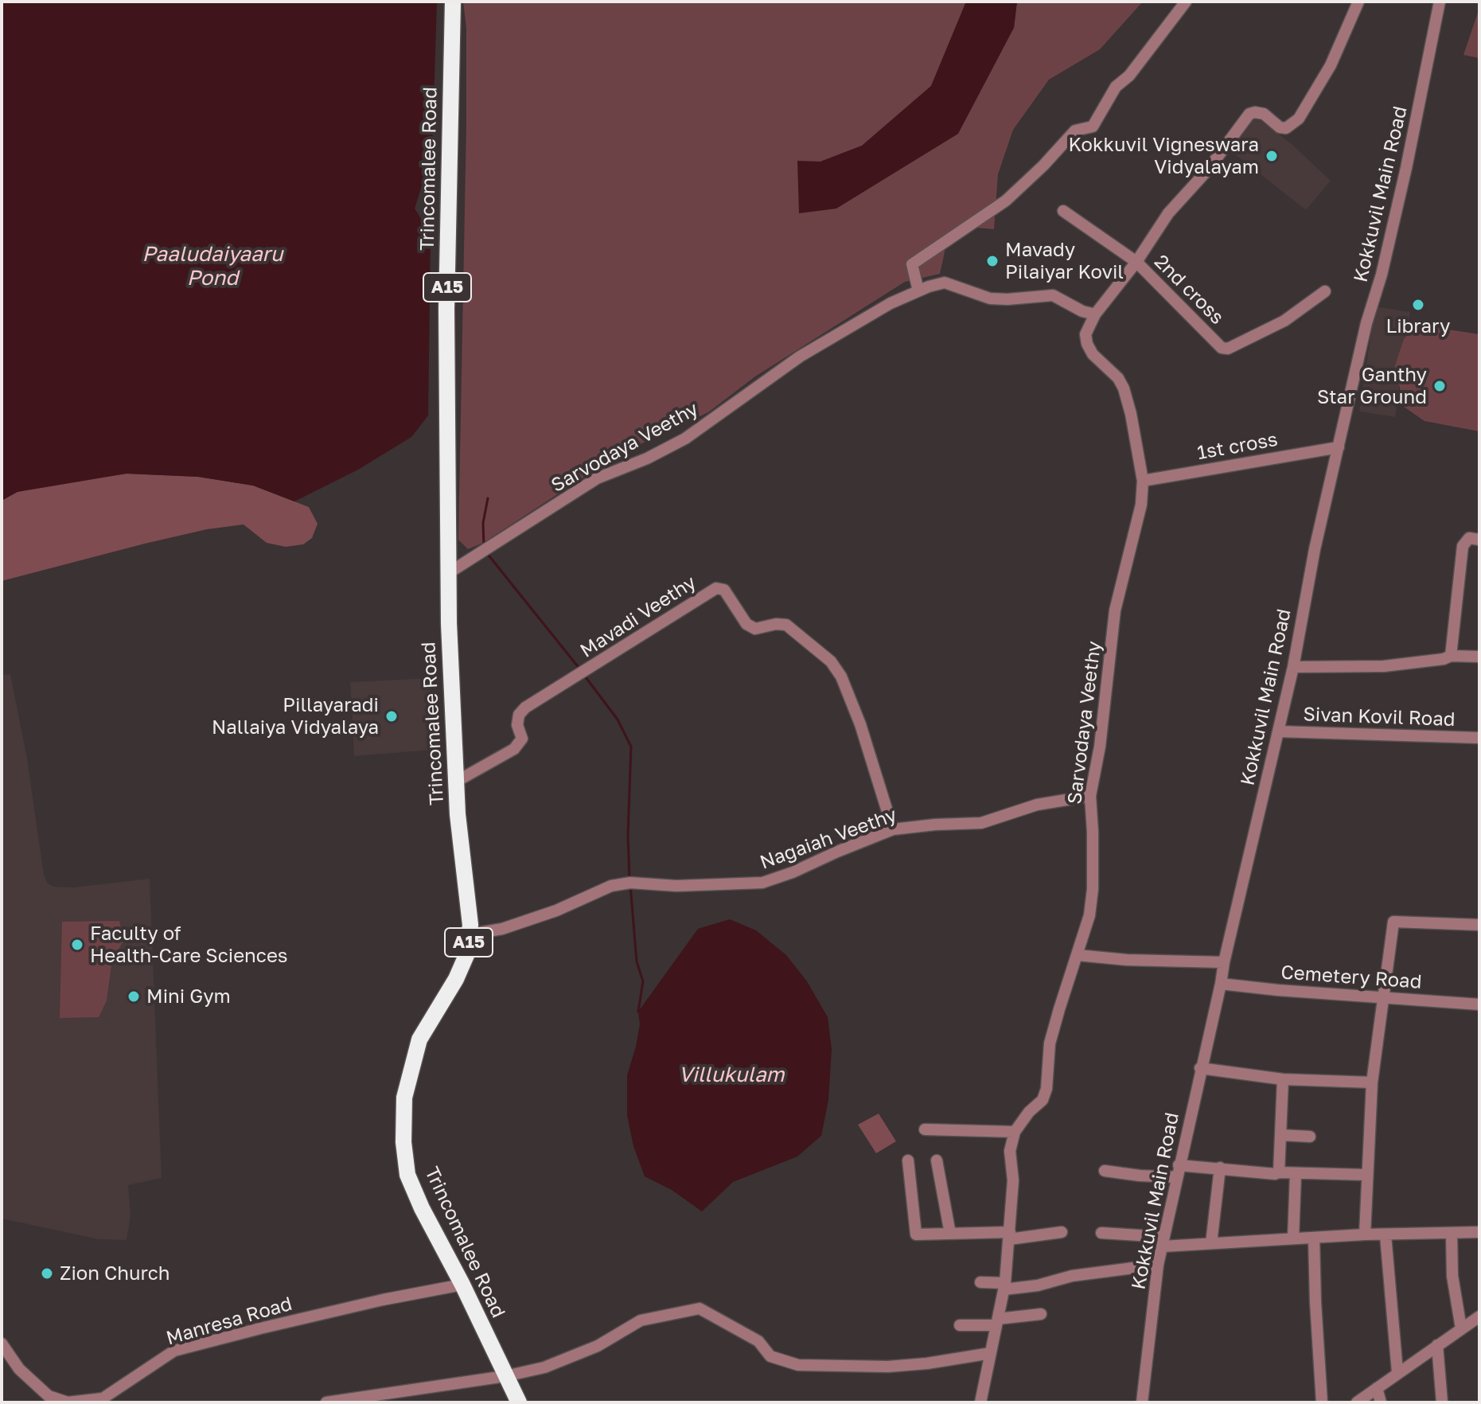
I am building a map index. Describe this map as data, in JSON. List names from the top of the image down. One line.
{"streets":{"highway":["Trincomalee Road","A15"],"street":["Kokkuvil Main Road","2nd cross","1st cross","Sarvodaya Veethy","Mavadi Veethy","Sivan Kovil Road","Nagaiah Veethy","Cemetery Road","Manresa Road"]},"crossings":[["Trincomalee Road","Sarvodaya Veethy"],["Trincomalee Road","Mavadi Veethy"],["Trincomalee Road","Nagaiah Veethy"],["Trincomalee Road","Manresa Road"],["Kokkuvil Main Road","1st cross"],["Kokkuvil Main Road","Sivan Kovil Road"],["Kokkuvil Main Road","Cemetery Road"],["2nd cross","Sarvodaya Veethy"],["1st cross","Sarvodaya Veethy"],["Sarvodaya Veethy","Nagaiah Veethy"],["Mavadi Veethy","Nagaiah Veethy"]],"water":["Paaludaiyaaru Pond","Villukulam"],"places":["Kokkuvil Vigneswara Vidyalayam","Mavady Pilaiyar Kovil","Library","Ganthy Star Ground","Pillayaradi Nallaiya Vidyalaya","Faculty of Health-Care Sciences","Mini Gym","Zion Church"]}
